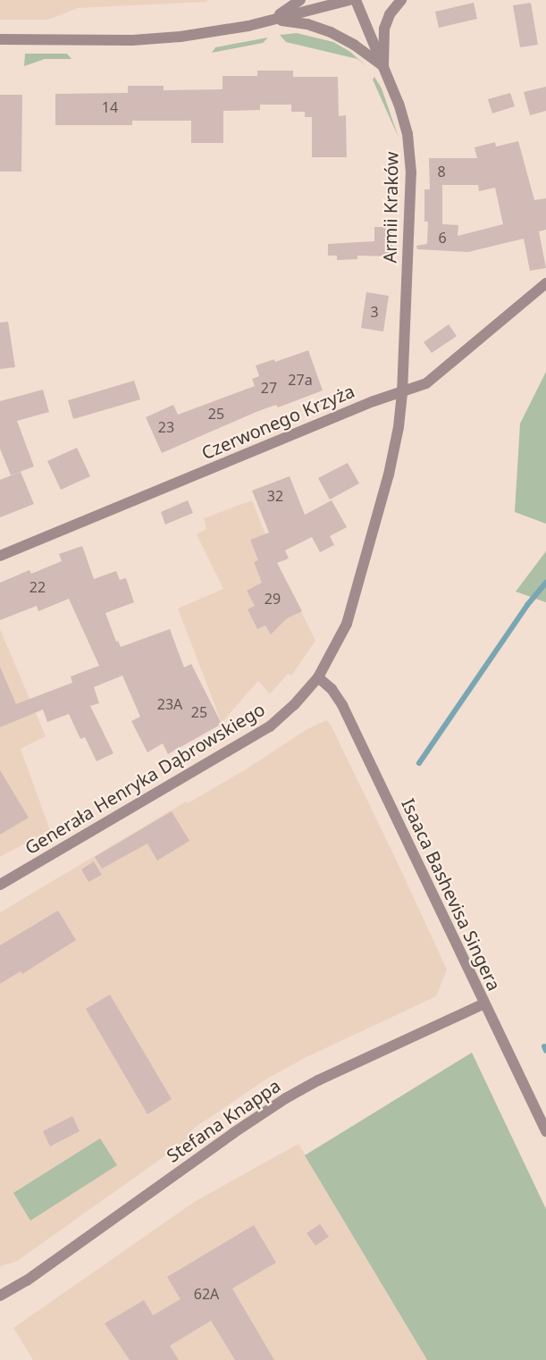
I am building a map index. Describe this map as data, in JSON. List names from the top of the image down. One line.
{"streets":{"street":["Armii Kraków","Czerwonego Krzyża","Generała Henryka Dąbrowskiego","Isaaca Bashevisa Singera","Stefana Knappa"]},"crossings":[["Armii Kraków","Czerwonego Krzyża"],["Armii Kraków","Generała Henryka Dąbrowskiego"],["Czerwonego Krzyża","Generała Henryka Dąbrowskiego"],["Generała Henryka Dąbrowskiego","Isaaca Bashevisa Singera"],["Isaaca Bashevisa Singera","Stefana Knappa"]],"house_numbers":["14","8","6","3","27a","27","25","23","32","22","29","23A","25","62A"]}
